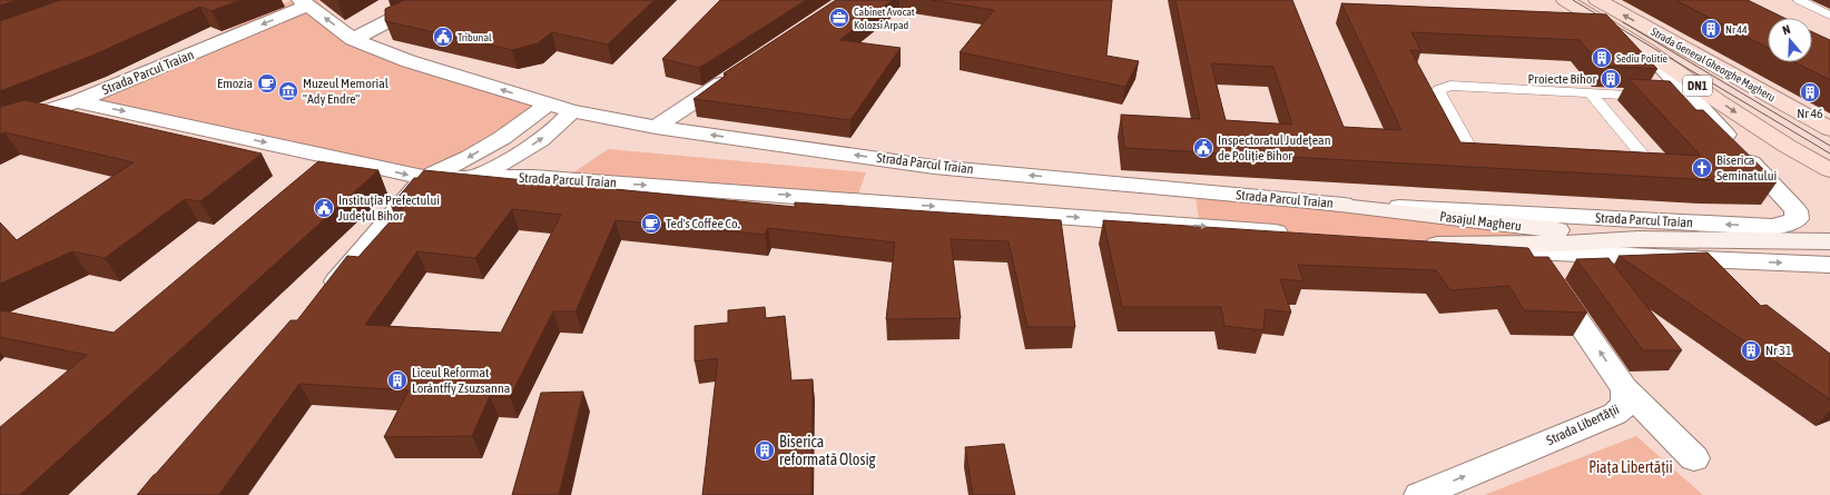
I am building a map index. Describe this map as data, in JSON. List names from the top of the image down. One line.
{"streets":{"main road":["Strada General Gheorghe Magheru","DN1"],"street":["Strada Parcul Traian","Pasajul Magheru","Strada Libertății"]},"crossings":[["Strada General Gheorghe Magheru","Strada Parcul Traian"],["Strada Parcul Traian","Pasajul Magheru"],["Pasajul Magheru","Strada Libertății"]],"parks":["Piața Libertății"],"places":{"office":["Cabinet Avocat Kolozsi Arpad"],"building":["Nr 44","Sediu Politie","Proiecte Bihor","Nr 46","Nr 31","Liceul Reformat Lorántffy Zsuzsanna","Biserica reformată Olosig"],"public building":["Tribunal","Inspectoratul Județean de Poliție Bihor","Instituția Prefectului Județul Bihor"],"cafe":["Emozia","Ted's Coffee Co."],"museum":["Muzeul Memorial \"Ady Endre\""],"church":["Biserica Seminatului"]},"north":"top"}
